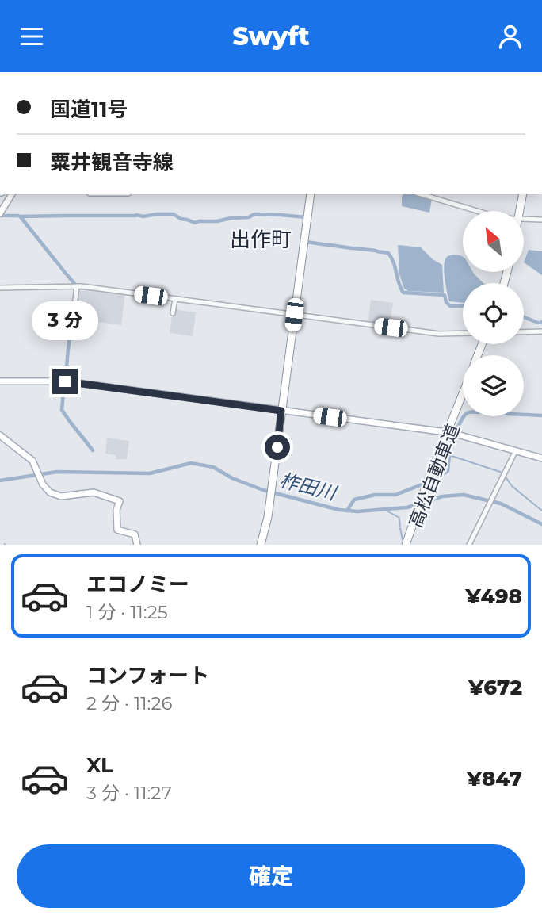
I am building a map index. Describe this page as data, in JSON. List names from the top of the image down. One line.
{"streets":{"highway":["高松自動車道"]},"districts":["出作町"],"water":["柞田川"],"north":"top left","page":{"header":"Swyft","banner":["国道11号","粟井観音寺線"],"bubble":"3 分","list":[{"name":"エコノミー","note":"1 分 · 11:25","value":"¥498"},{"name":"コンフォート","note":"2 分 · 11:26","value":"¥672"},{"name":"XL","note":"3 分 · 11:27","value":"¥847"}],"buttons":"確定"}}
